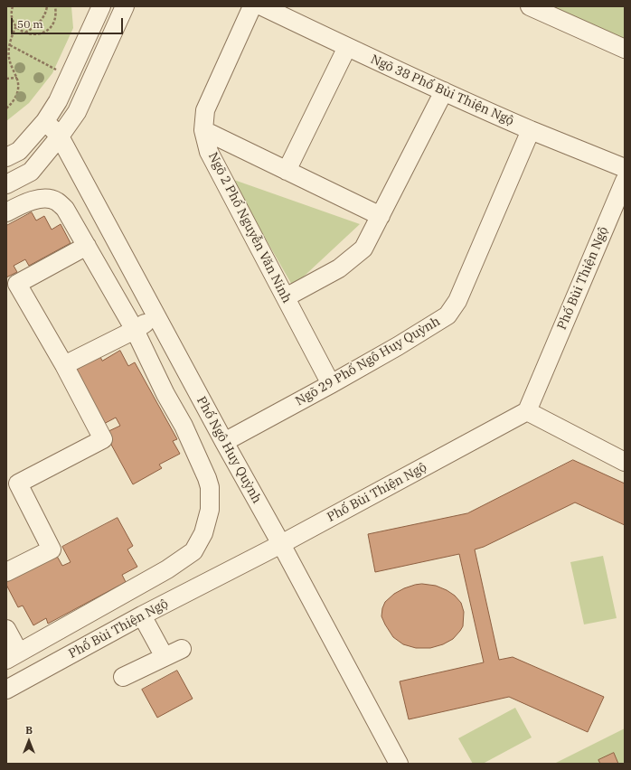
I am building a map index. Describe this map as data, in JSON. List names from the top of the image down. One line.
{"streets":{"street":["Ngõ 38 Phố Bùi Thiện Ngộ","Ngõ 2 Phố Nguyễn Văn Ninh","Phố Bùi Thiện Ngộ","Ngõ 29 Phố Ngô Huy Quỳnh","Phố Ngô Huy Quỳnh"]},"crossings":[["Ngõ 38 Phố Bùi Thiện Ngộ","Ngõ 29 Phố Ngô Huy Quỳnh"],["Ngõ 2 Phố Nguyễn Văn Ninh","Ngõ 29 Phố Ngô Huy Quỳnh"],["Phố Bùi Thiện Ngộ","Phố Ngô Huy Quỳnh"],["Ngõ 29 Phố Ngô Huy Quỳnh","Phố Ngô Huy Quỳnh"]],"scale_bar":"50 m","north":"top"}
